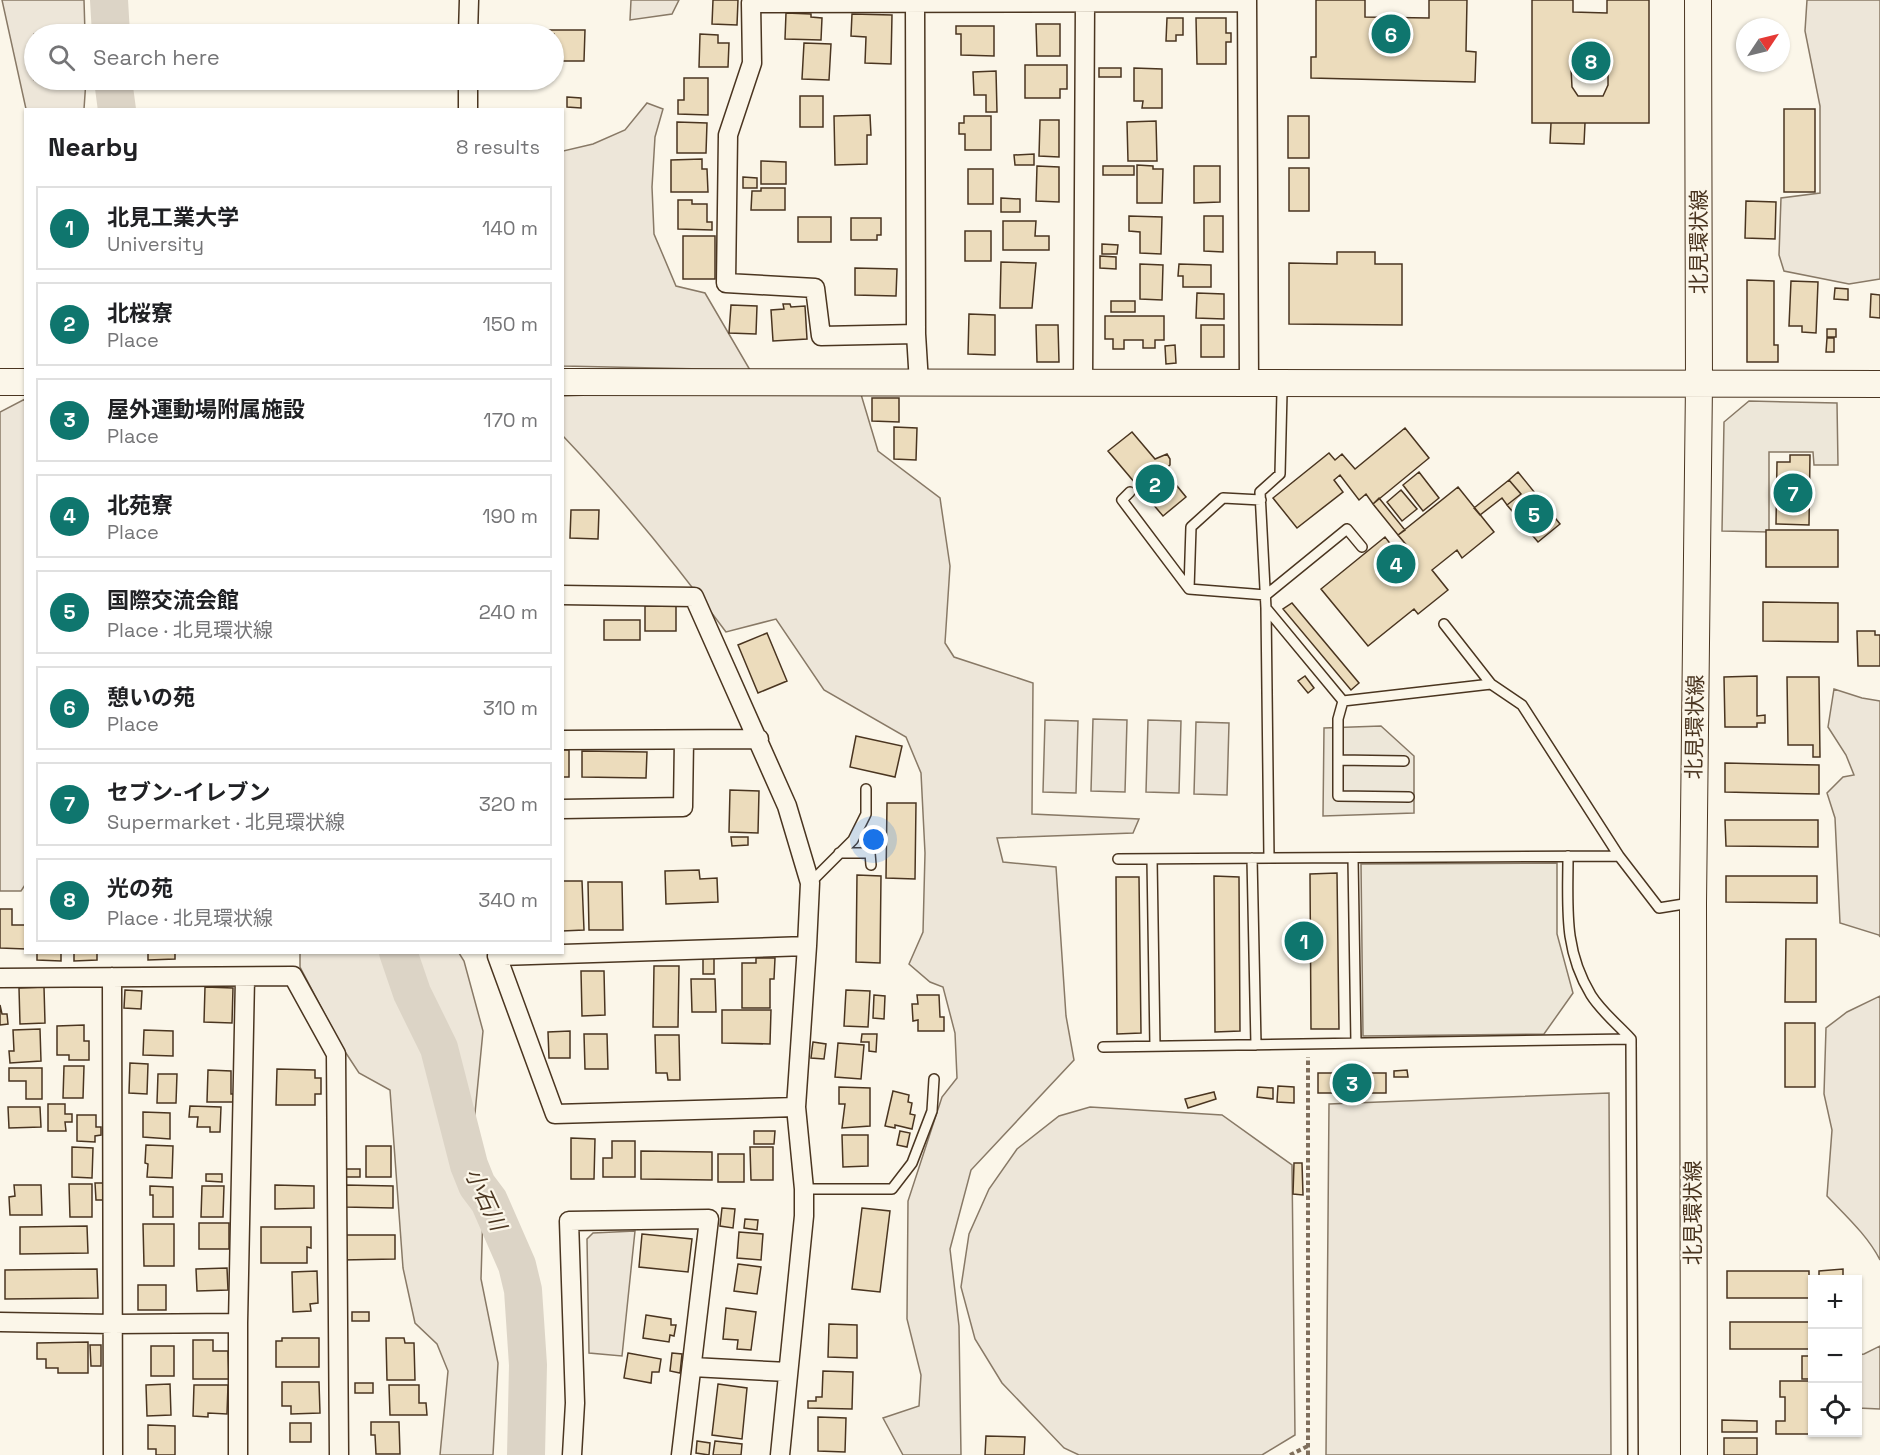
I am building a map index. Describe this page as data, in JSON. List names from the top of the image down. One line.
{"streets":{"main road":["北見環状線"]},"water":["小石川"],"north":"top right","page":{"pins":["6","8","2","7","5","4","1","3"],"search":"Search here","heading":["Nearby","8 results"],"list":[{"mark":"1","name":"北見工業大学","note":"University","value":"140 m"},{"mark":"2","name":"北桜寮","note":"Place","value":"150 m"},{"mark":"3","name":"屋外運動場附属施設","note":"Place","value":"170 m"},{"mark":"4","name":"北苑寮","note":"Place","value":"190 m"},{"mark":"5","name":"国際交流会館","note":"Place · 北見環状線","value":"240 m"},{"mark":"6","name":"憩いの苑","note":"Place","value":"310 m"},{"mark":"7","name":"セブン-イレブン","note":"Supermarket · 北見環状線","value":"320 m"},{"mark":"8","name":"光の苑","note":"Place · 北見環状線","value":"340 m"}],"map_buttons":["+","−"]}}
